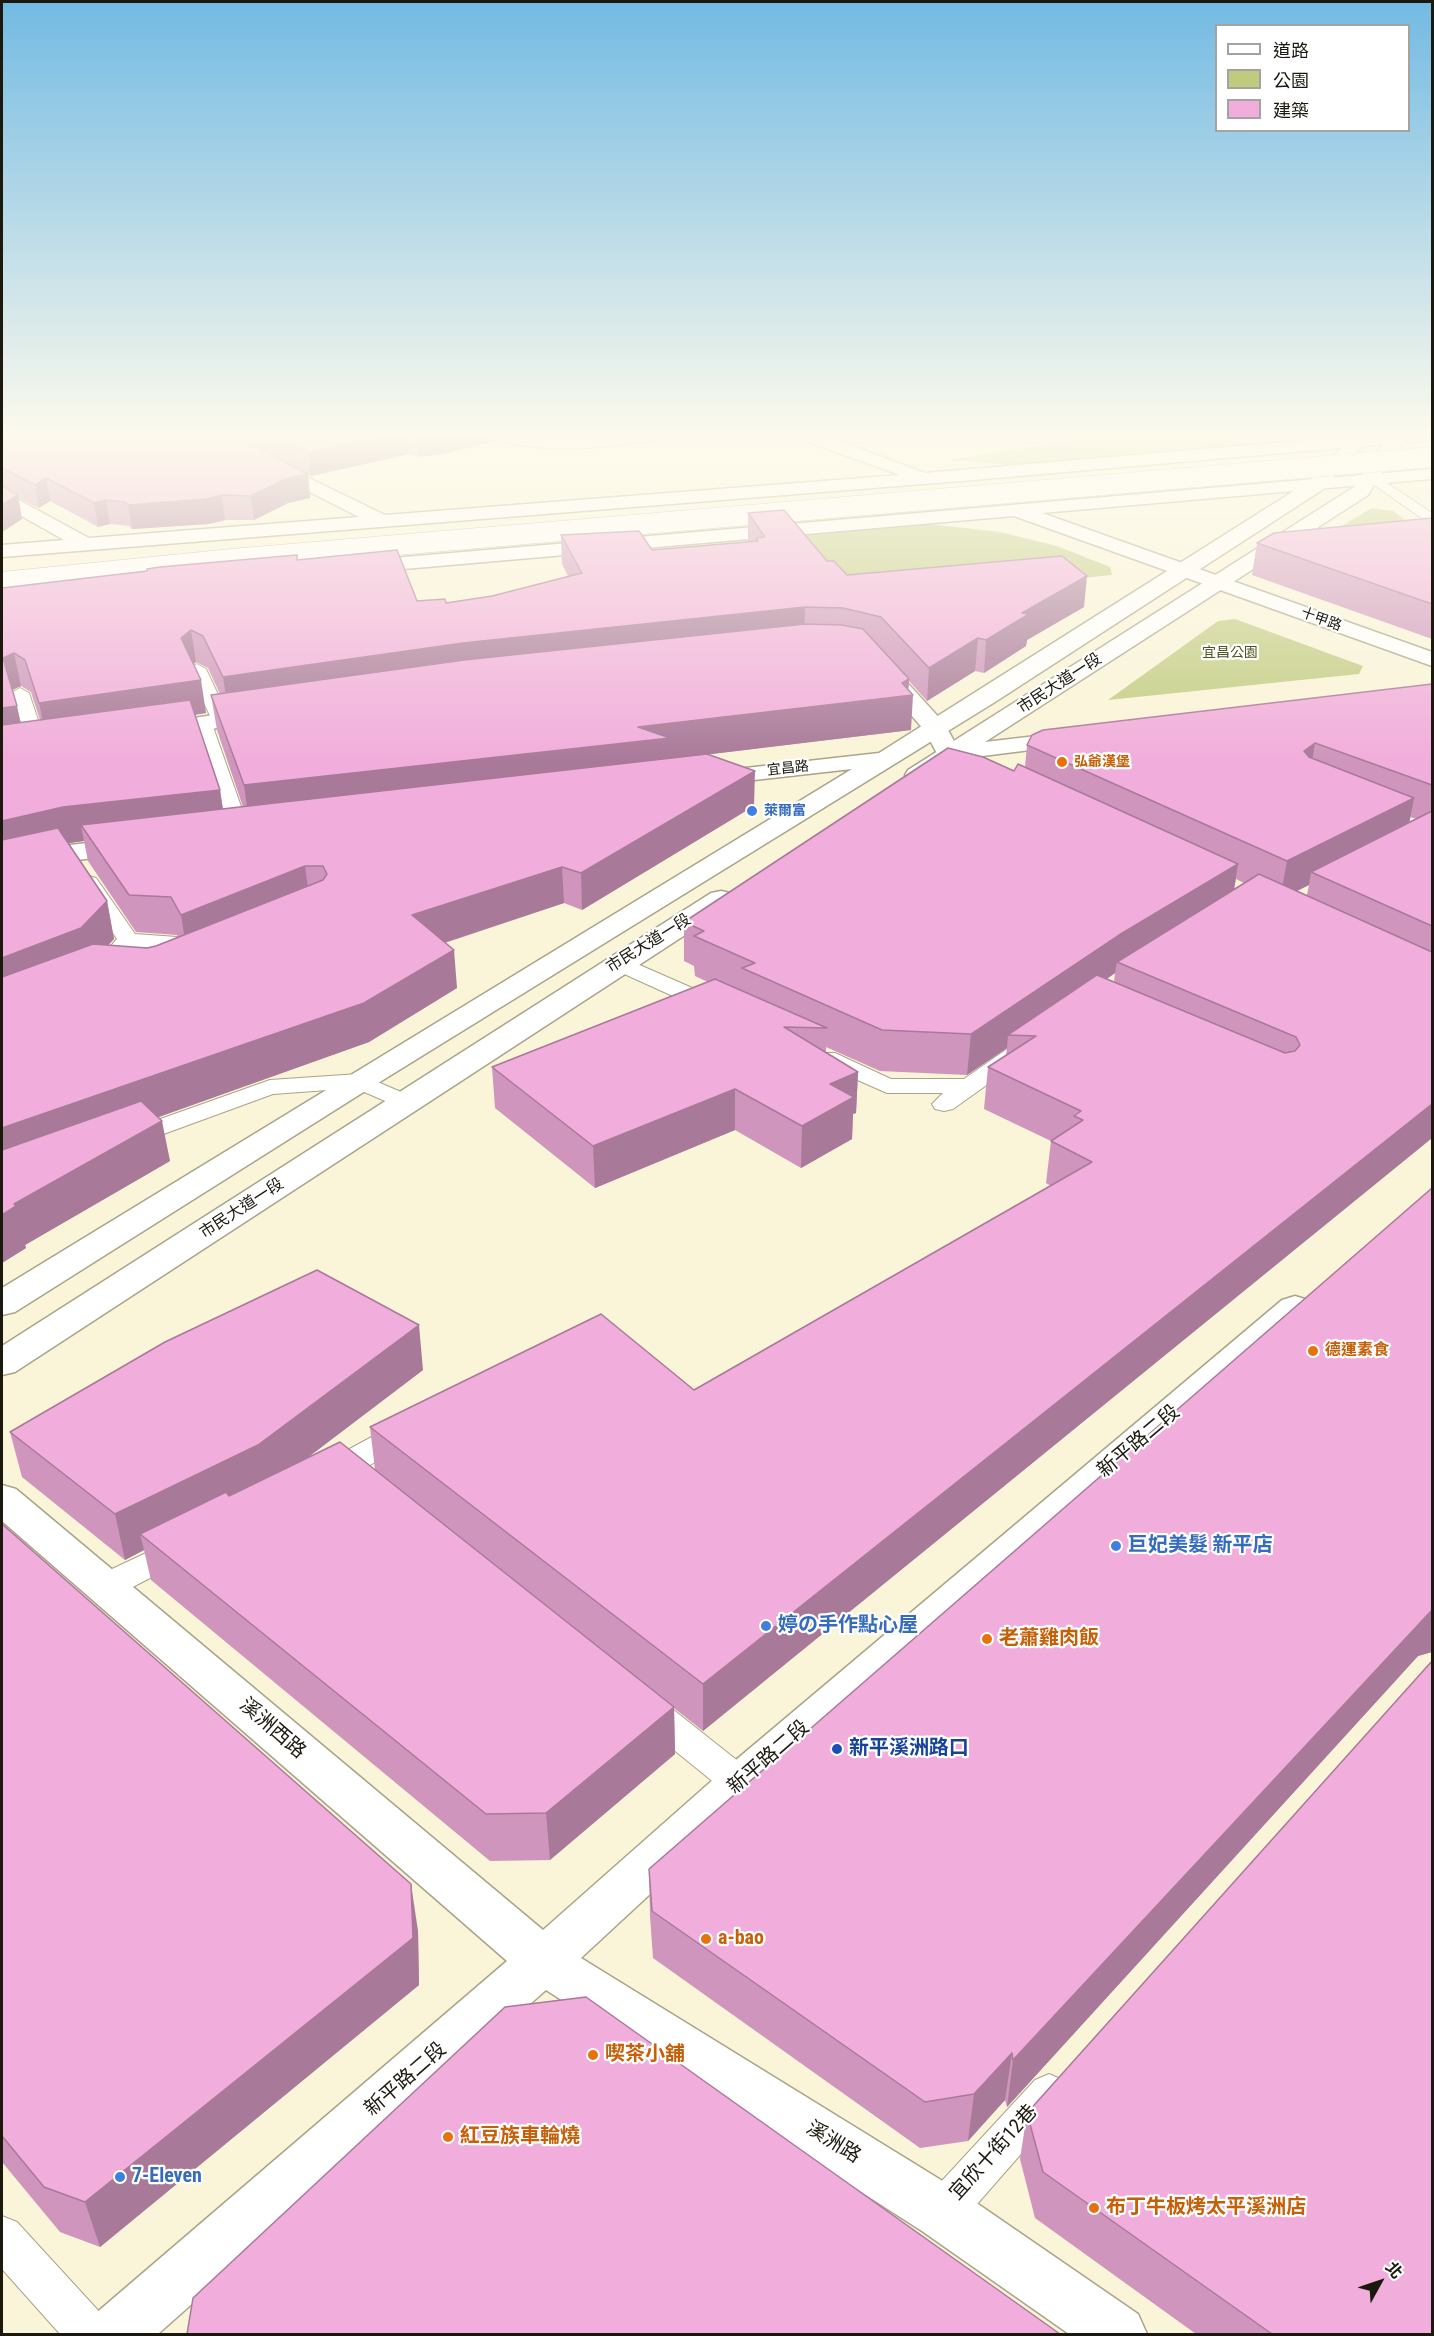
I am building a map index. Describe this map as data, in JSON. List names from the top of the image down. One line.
{"streets":{"main road":["十甲路","市民大道一段","宜昌路","新平路二段","溪洲西路","溪洲路"],"lane":["宜欣十街12巷"]},"crossings":[["十甲路","市民大道一段"],["市民大道一段","宜昌路"],["新平路二段","溪洲西路"],["新平路二段","溪洲路"],["溪洲西路","溪洲路"],["溪洲路","宜欣十街12巷"]],"parks":["宜昌公園"],"places":["弘爺漢堡","萊爾富","德運素食","巨妃美髮 新平店","婷の手作點心屋","老蕭雞肉飯","新平溪洲路口","a-bao","喫茶小舖","紅豆族車輪燒","7-Eleven","布丁牛板烤太平溪洲店"],"legend":["道路","公園","建築"],"north":"top right"}
